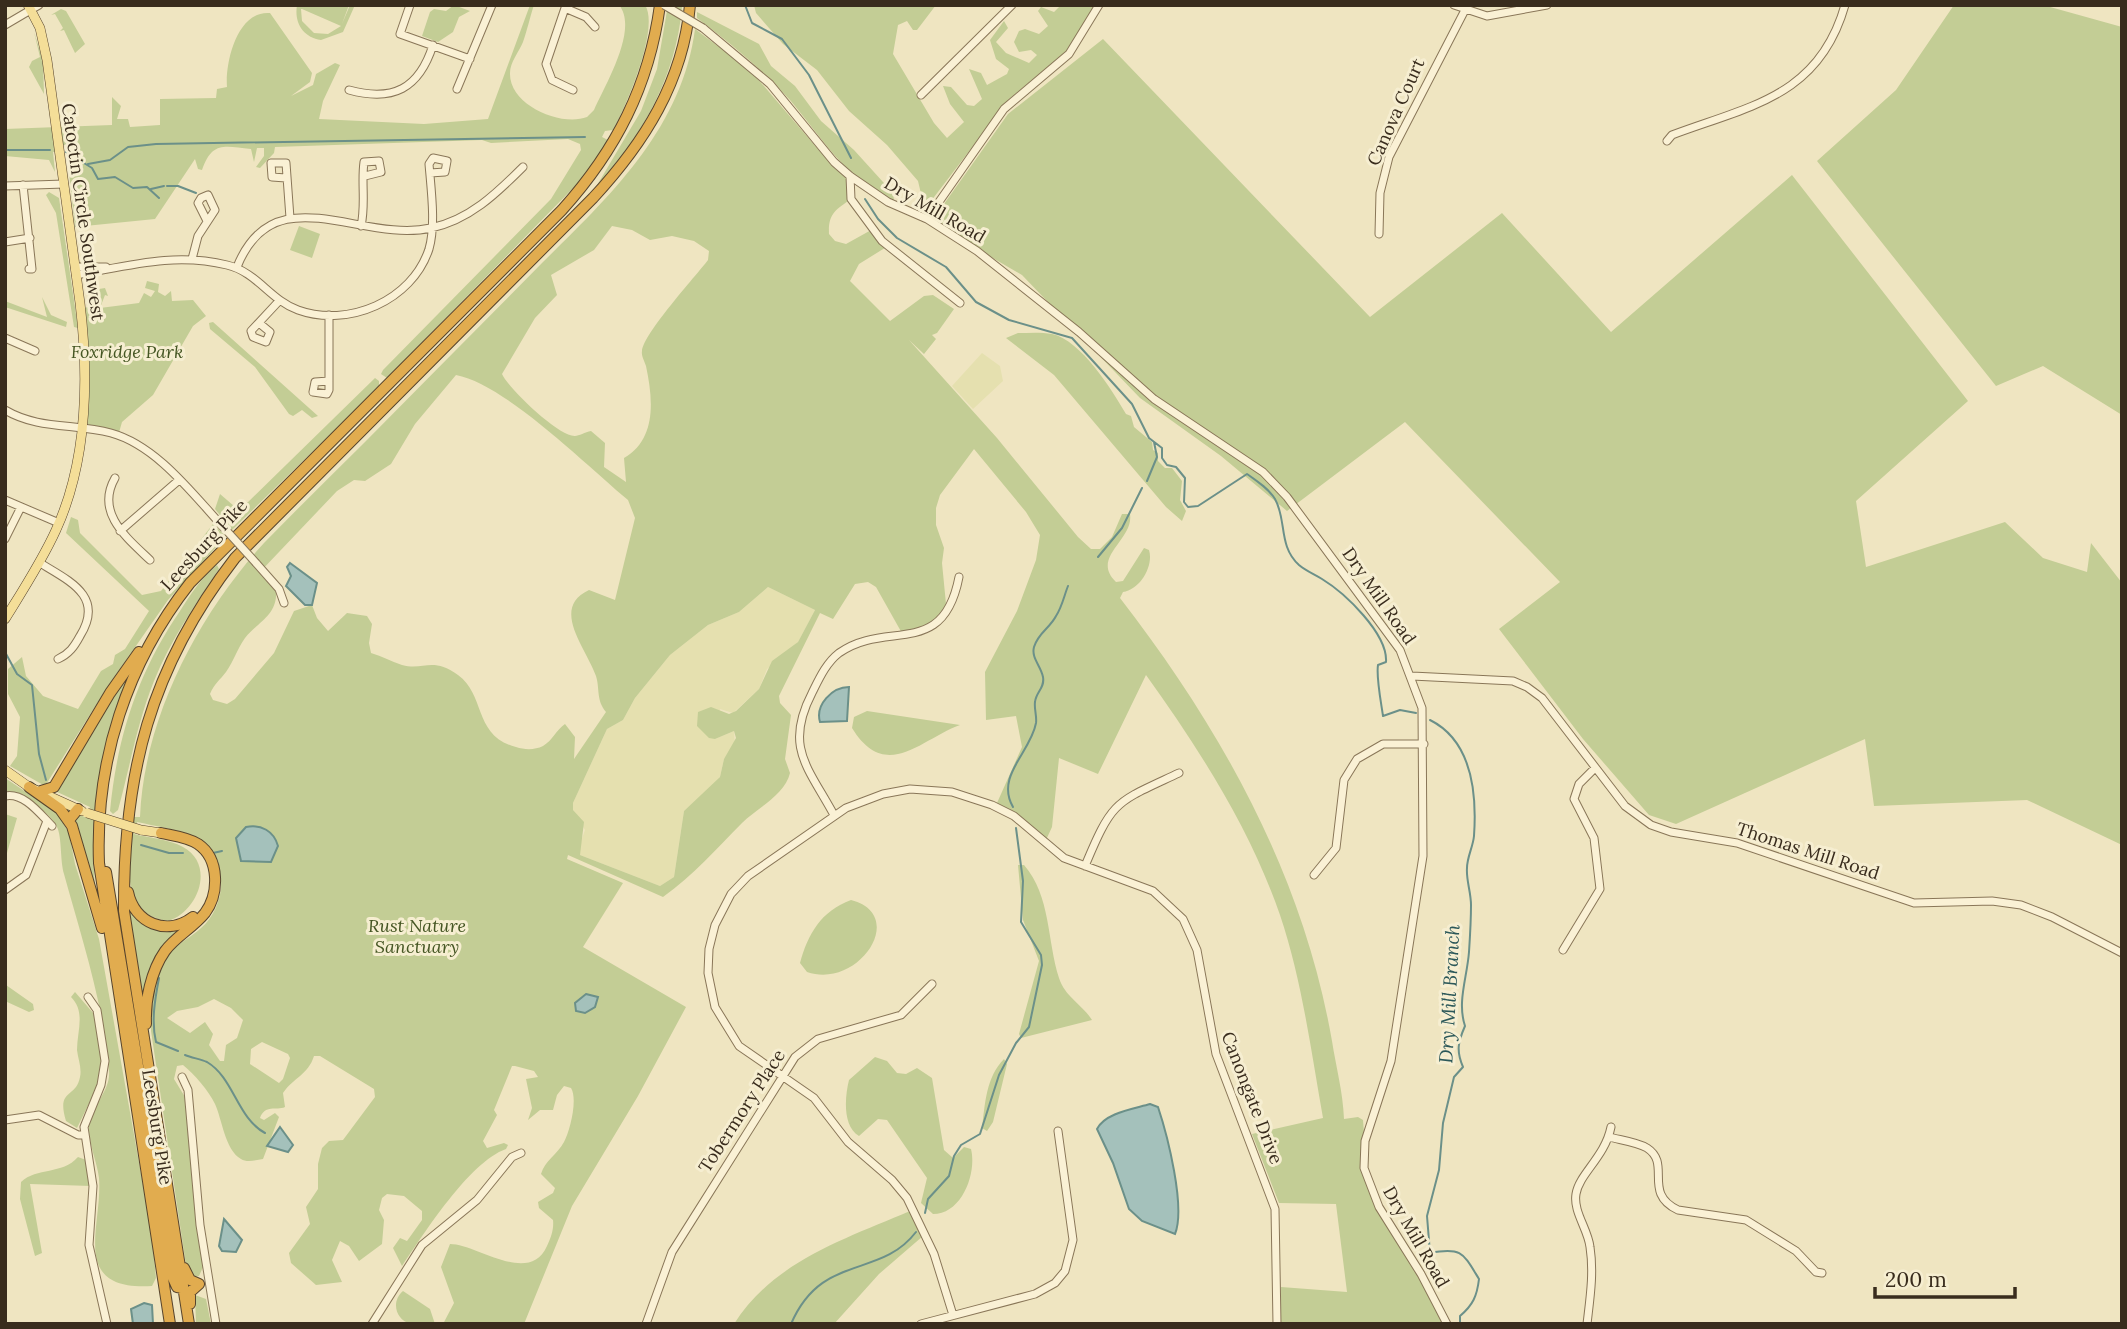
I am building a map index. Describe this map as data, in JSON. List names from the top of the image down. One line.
{"streets":{"highway":["Leesburg Pike"],"main road":["Catoctin Circle Southwest"],"street":["Canova Court","Dry Mill Road","Thomas Mill Road","Canongate Drive","Tobermory Place"]},"crossings":[["Dry Mill Road","Leesburg Pike"],["Dry Mill Road","Thomas Mill Road"],["Canongate Drive","Tobermory Place"]],"water":["Dry Mill Branch"],"parks":["Foxridge Park","Rust Nature Sanctuary"],"scale_bar":"200 m"}
